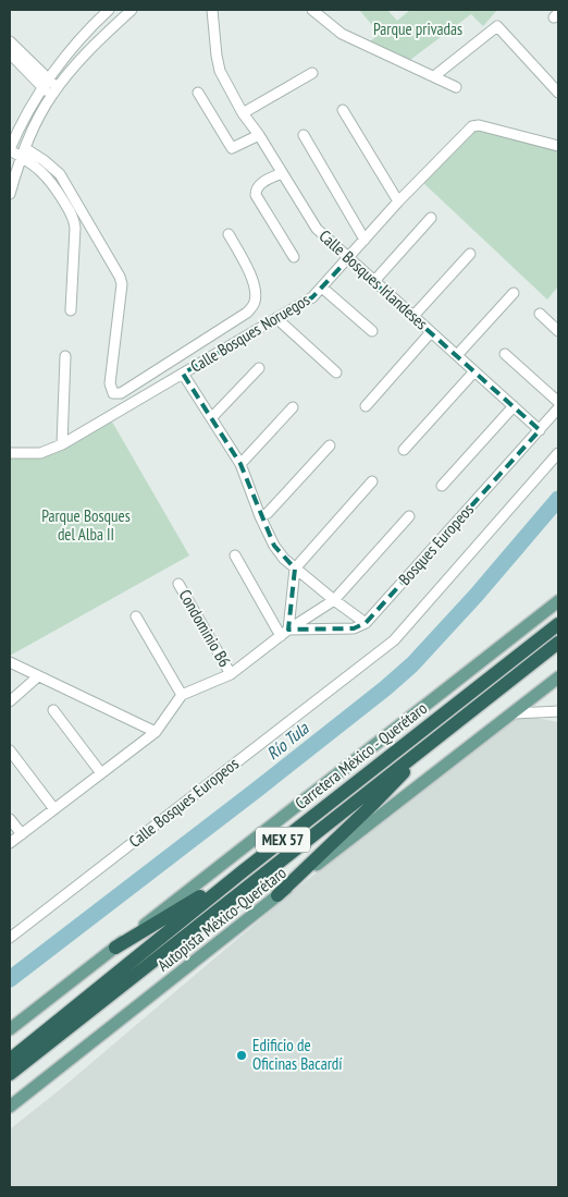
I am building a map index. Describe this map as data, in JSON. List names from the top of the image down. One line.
{"streets":{"highway":["Carretera México - Querétaro","MEX 57"],"main road":["Autopista México-Querétaro"],"street":["Calle Bosques Irlandeses","Calle Bosques Noruegos","Bosques Europeos","Condominio B6","Calle Bosques Europeos"]},"crossings":[["Calle Bosques Irlandeses","Calle Bosques Noruegos"],["Calle Bosques Irlandeses","Bosques Europeos"]],"water":["Río Tula"],"parks":["Parque privadas","Parque Bosques del Alba II"],"places":["Edificio de Oficinas Bacardí"]}
